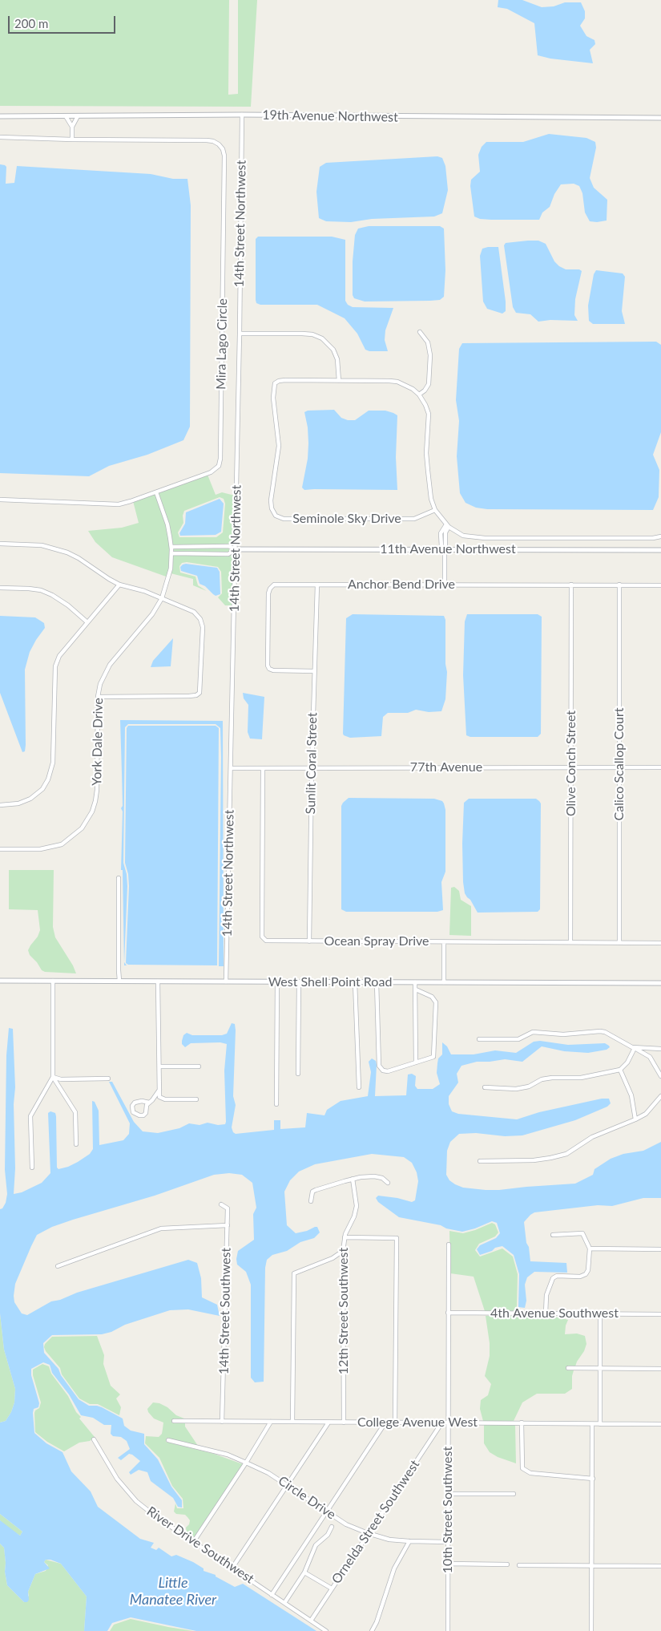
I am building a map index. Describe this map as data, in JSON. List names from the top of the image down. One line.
{"streets":{"street":["19th Avenue Northwest","14th Street Northwest","Mira Lago Circle","Seminole Sky Drive","11th Avenue Northwest","Anchor Bend Drive","York Dale Drive","Sunlit Coral Street","Olive Conch Street","Calico Scallop Court","77th Avenue","Ocean Spray Drive","West Shell Point Road","14th Street Southwest","12th Street Southwest","4th Avenue Southwest","College Avenue West","Circle Drive","10th Street Southwest","Ornelda Street Southwest","River Drive Southwest"]},"crossings":[["19th Avenue Northwest","14th Street Northwest"],["14th Street Northwest","11th Avenue Northwest"],["14th Street Northwest","77th Avenue"],["14th Street Northwest","West Shell Point Road"],["Mira Lago Circle","York Dale Drive"],["11th Avenue Northwest","York Dale Drive"],["Anchor Bend Drive","Sunlit Coral Street"],["Anchor Bend Drive","Olive Conch Street"],["Anchor Bend Drive","Calico Scallop Court"],["Sunlit Coral Street","77th Avenue"],["Sunlit Coral Street","Ocean Spray Drive"],["Olive Conch Street","77th Avenue"],["Olive Conch Street","Ocean Spray Drive"],["Calico Scallop Court","77th Avenue"],["Calico Scallop Court","Ocean Spray Drive"],["77th Avenue","Ocean Spray Drive"],["14th Street Southwest","College Avenue West"],["12th Street Southwest","College Avenue West"],["4th Avenue Southwest","10th Street Southwest"],["College Avenue West","10th Street Southwest"],["College Avenue West","Ornelda Street Southwest"],["Circle Drive","10th Street Southwest"],["Circle Drive","Ornelda Street Southwest"],["Ornelda Street Southwest","River Drive Southwest"]],"water":["Little Manatee River"],"scale_bar":"200 m"}
